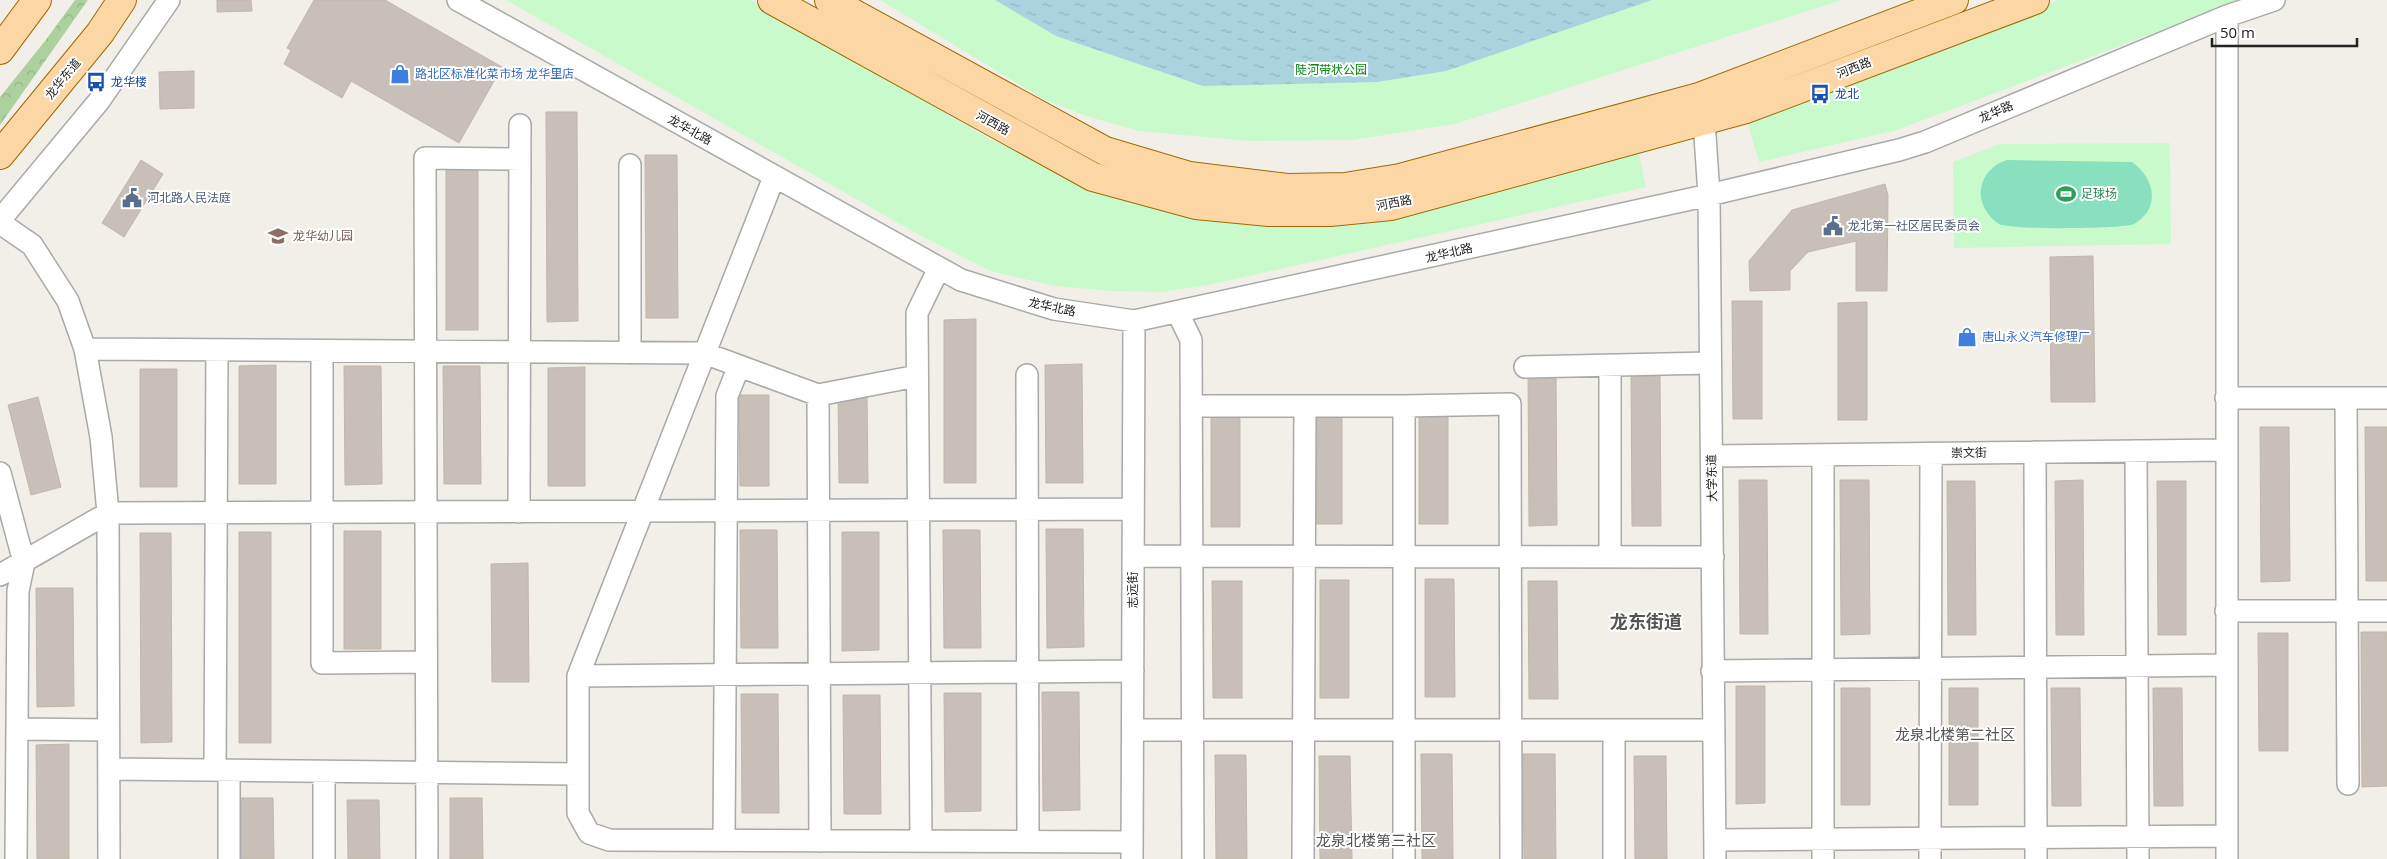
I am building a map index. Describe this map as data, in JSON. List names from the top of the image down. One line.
{"streets":{"main road":["河西路","龙华东道"],"street":["龙华路","龙华北路","崇文街","大学东道","志远街"]},"crossings":[["河西路","大学东道"],["龙华路","龙华北路"],["龙华路","大学东道"],["龙华北路","大学东道"],["龙华北路","志远街"],["崇文街","大学东道"]],"districts":["龙东街道","龙泉北楼第二社区","龙泉北楼第三社区"],"parks":["陡河带状公园"],"places":{"shop":["路北区标准化菜市场 龙华里店","唐山永义汽车修理厂"],"bus stop":["龙华楼","龙北"],"sports":["足球场"],"public building":["河北路人民法庭","龙北第一社区居民委员会"],"school or university":["龙华幼儿园"]},"scale_bar":"50 m"}
